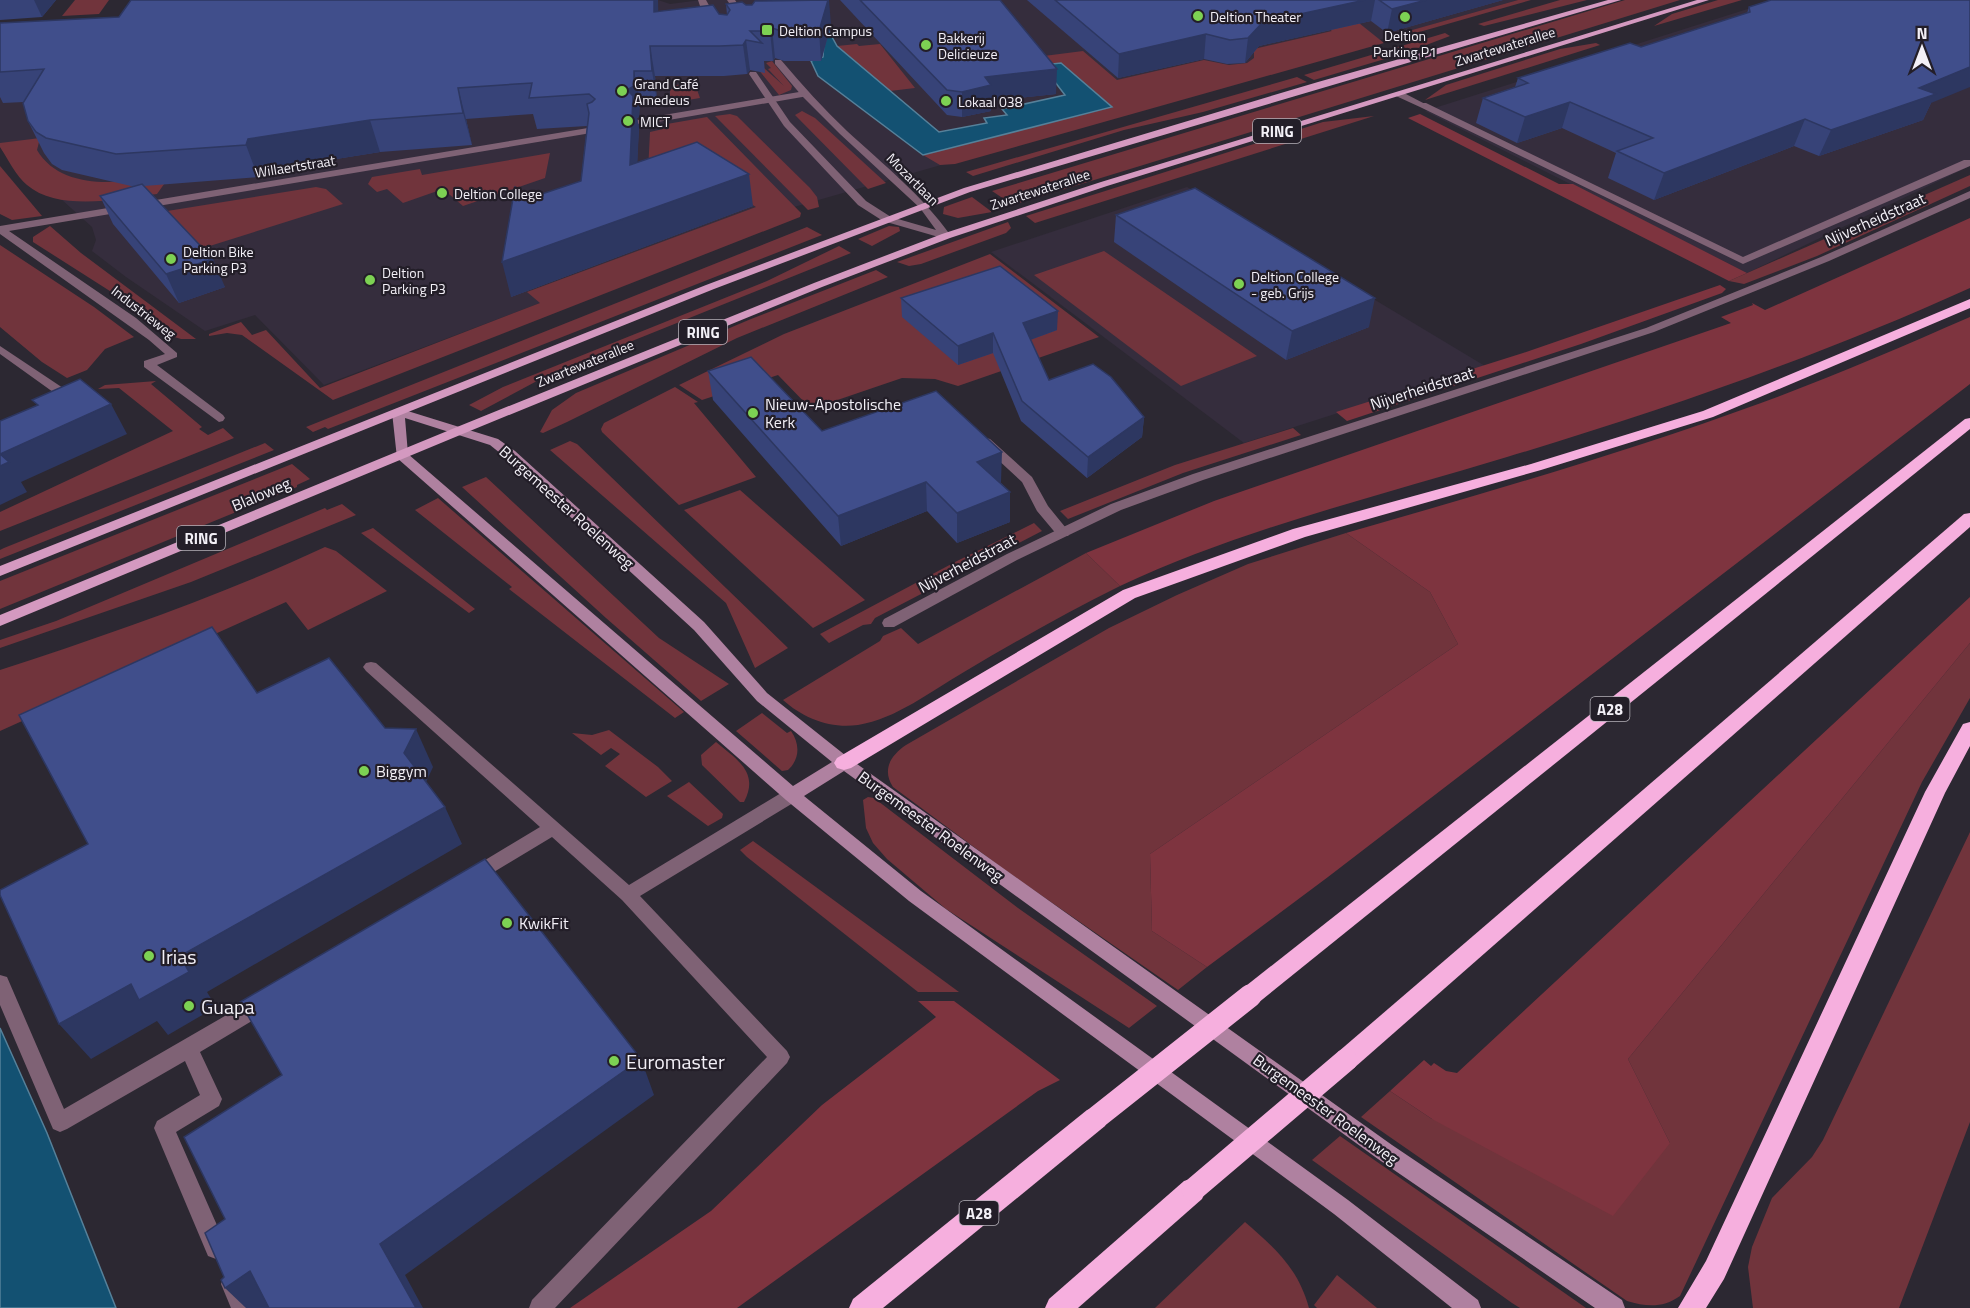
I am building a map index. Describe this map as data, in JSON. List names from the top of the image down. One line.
{"streets":{"highway":["A28"],"main road":["Zwartewaterallee","RING","Blaloweg","Burgemeester Roelenweg"],"street":["Willaertstraat","Mozartlaan","Nijverheidstraat","Industrieweg"]},"crossings":[["Zwartewaterallee","Mozartlaan"],["Zwartewaterallee","Blaloweg"],["Zwartewaterallee","Burgemeester Roelenweg"],["Willaertstraat","Industrieweg"],["Blaloweg","Burgemeester Roelenweg"]],"places":{"other":["Deltion Theater","Deltion Parking P1","Bakkerij Delicieuze","Grand Café Amedeus","Lokaal 038","MICT","Deltion College","Deltion Bike Parking P3","Deltion Parking P3","Deltion College - geb. Grijs","Nieuw-Apostolische Kerk","Biggym","KwikFit","Irias","Guapa","Euromaster"],"transit":["Deltion Campus"]},"north":"top"}
